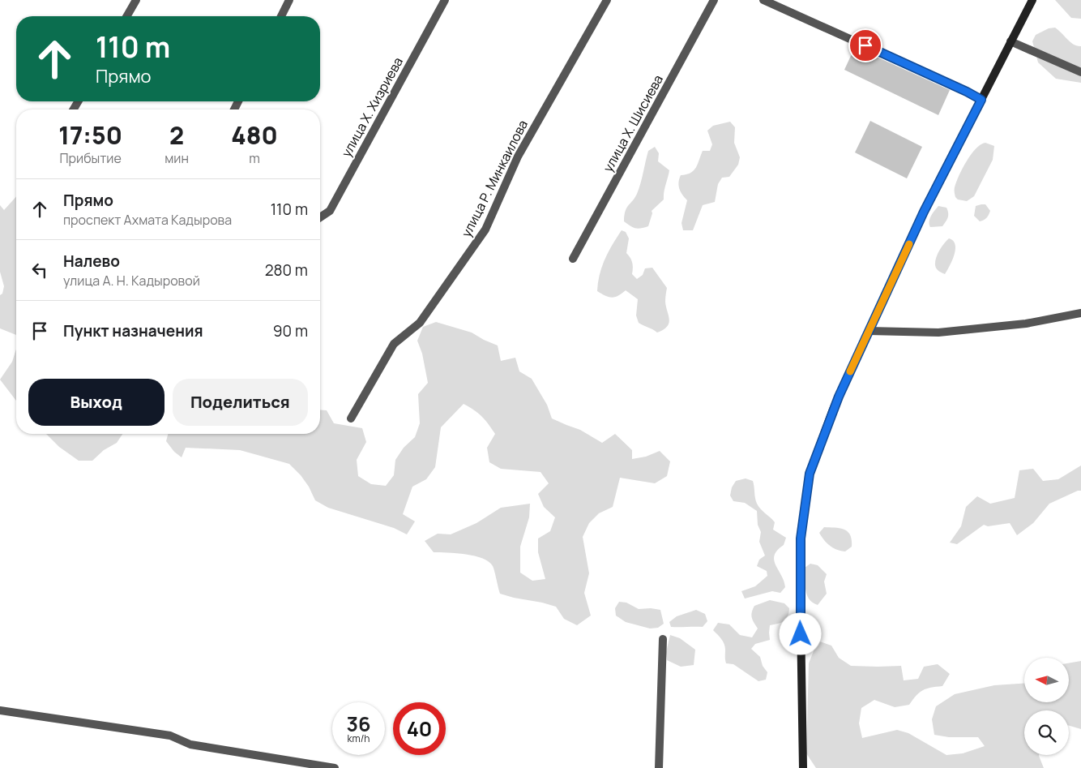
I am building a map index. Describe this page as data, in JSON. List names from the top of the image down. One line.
{"streets":{"street":["улица Х. Хизриева","улица Х. Шисиева","улица Р. Минкаилова"]},"north":"left","page":{"turn":["110 m","Прямо"],"eta":["17:50","Прибытие","2","мин","480","m"],"list":[{"name":"Прямо","note":"проспект Ахмата Кадырова","value":"110 m"},{"name":"Налево","note":"улица А. Н. Кадыровой","value":"280 m"},{"name":"Пункт назначения","value":"90 m"}],"buttons":["Выход","Поделиться"],"speed":"36 km/h","limit":"40"}}
